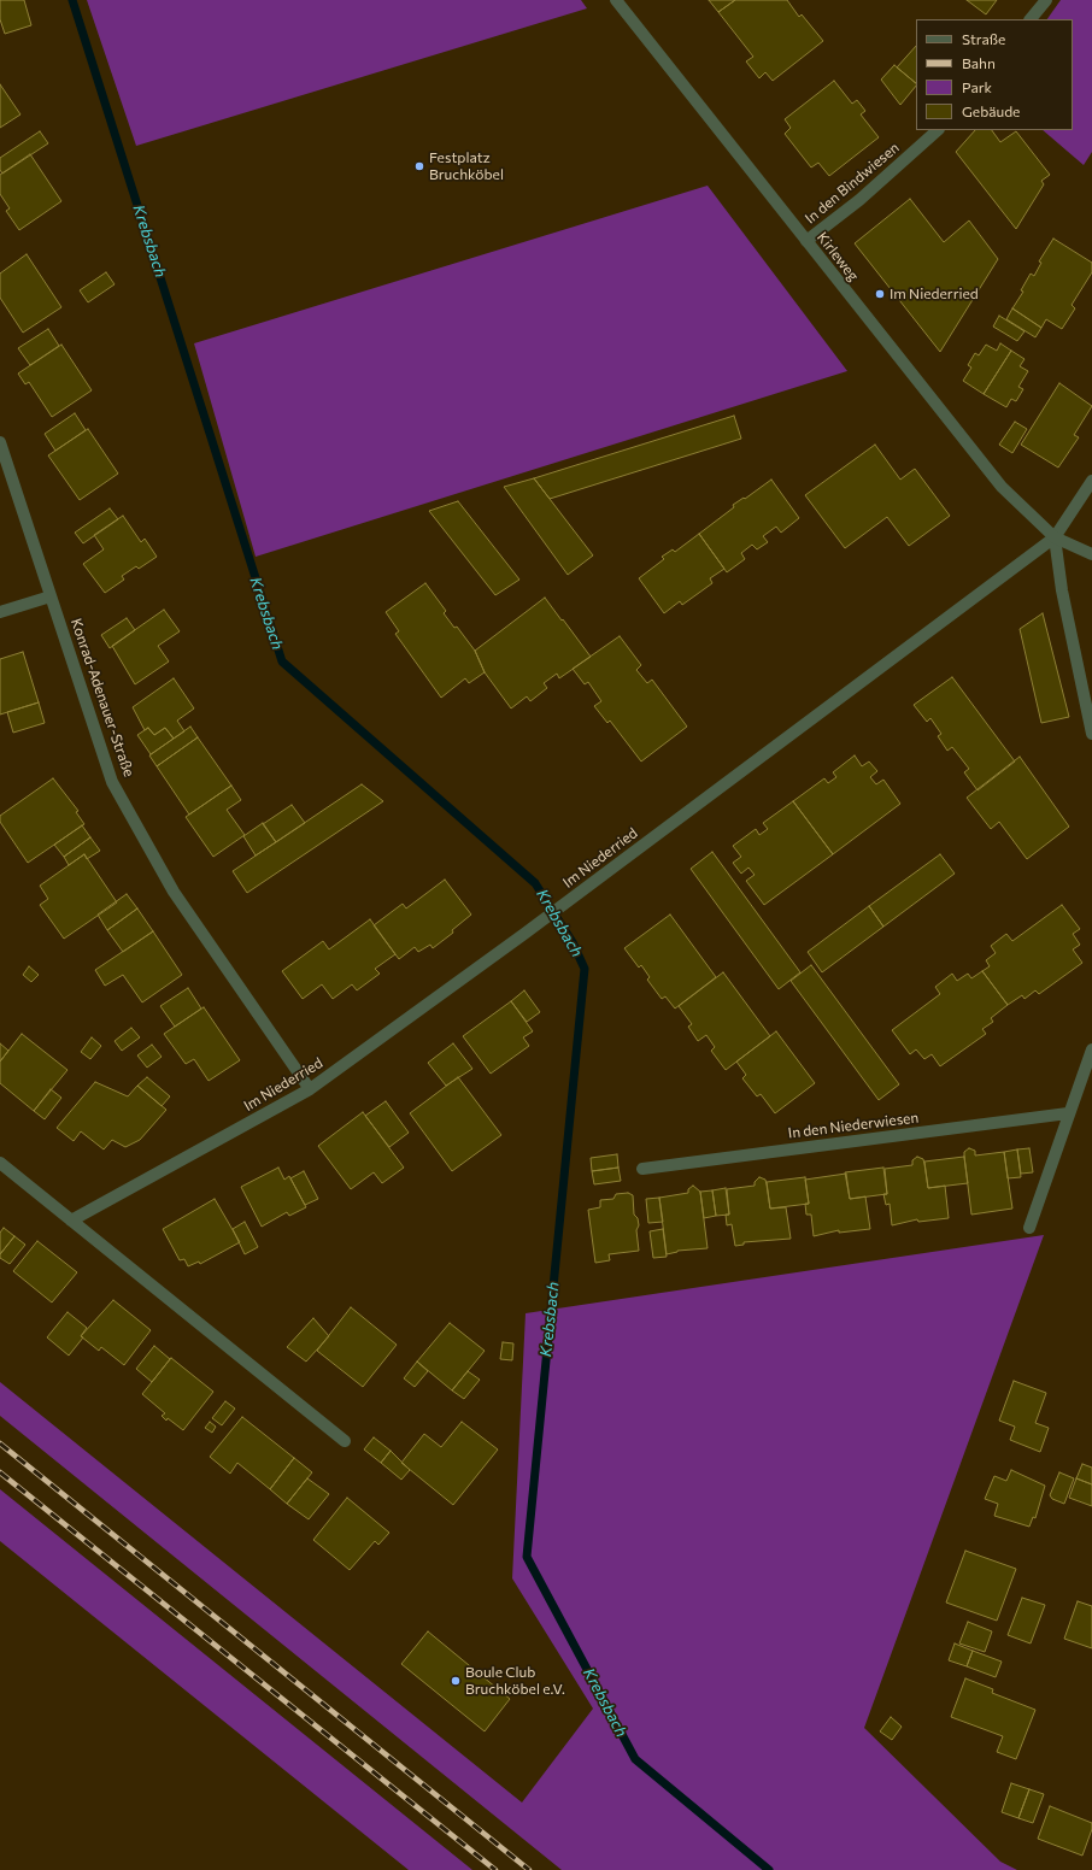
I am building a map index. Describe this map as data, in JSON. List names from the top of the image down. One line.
{"streets":{"street":["In den Bindwiesen","Kirleweg","Konrad-Adenauer-Straße","Im Niederried","In den Niederwiesen"]},"crossings":[["In den Bindwiesen","Kirleweg"],["Kirleweg","Im Niederried"],["Konrad-Adenauer-Straße","Im Niederried"]],"water":["Krebsbach"],"places":["Festplatz Bruchköbel","Im Niederried","Boule Club Bruchköbel e.V."],"legend":["Straße","Bahn","Park","Gebäude"]}
